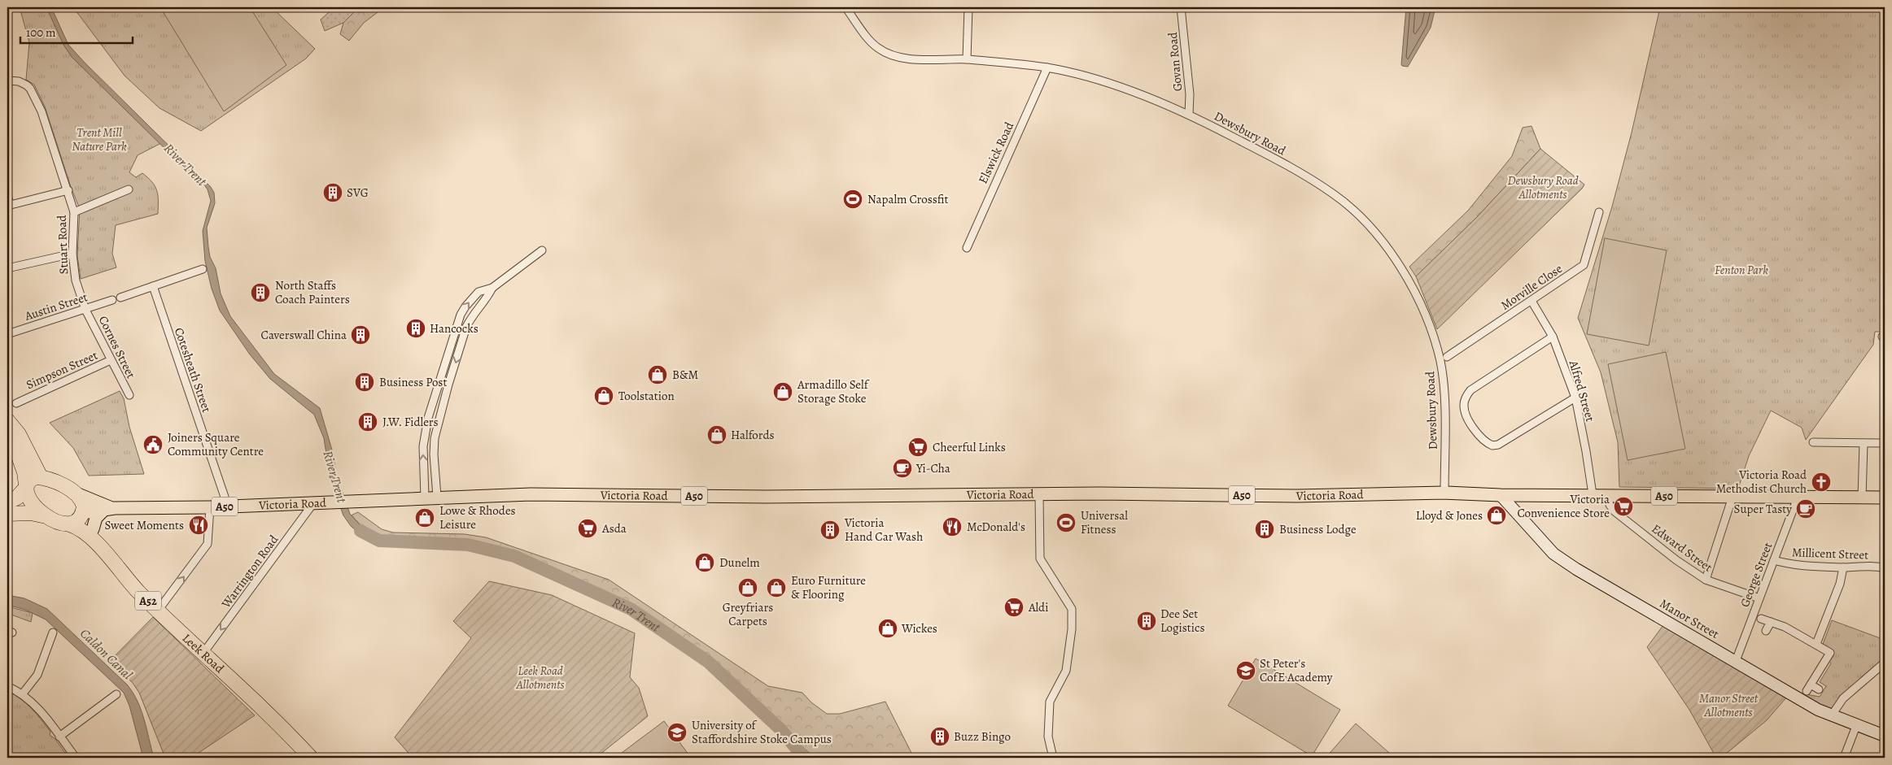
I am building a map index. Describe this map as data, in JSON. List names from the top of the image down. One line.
{"streets":{"highway":["A52","Leek Road"],"main road":["Victoria Road","A50"],"street":["Govan Road","Dewsbury Road","Elswick Road","Stuart Road","Morville Close","Austin Street","Cornes Street","Simpson Street","Cotesheath Street","Alfred Street","Edward Street","Millicent Street","Warrington Road","George Street","Manor Street"]},"crossings":[["Govan Road","Dewsbury Road"],["Dewsbury Road","Elswick Road"],["Dewsbury Road","Victoria Road"],["Stuart Road","Austin Street"],["Stuart Road","Cornes Street"],["Morville Close","Alfred Street"],["Austin Street","Cornes Street"],["Cornes Street","Simpson Street"],["Cotesheath Street","Victoria Road"],["Alfred Street","Victoria Road"],["Victoria Road","Edward Street"],["Victoria Road","Warrington Road"],["Victoria Road","George Street"],["Victoria Road","A52"],["Victoria Road","Manor Street"],["Victoria Road","Leek Road"],["Edward Street","George Street"],["Millicent Street","George Street"],["Warrington Road","Leek Road"],["George Street","Manor Street"],["A52","Leek Road"]],"water":["River Trent","Caldon Canal"],"parks":["Trent Mill Nature Park","Dewsbury Road Allotments","Fenton Park","Leek Road Allotments","Manor Street Allotments"],"places":{"building":["SVG","North Staffs Coach Painters","Hancocks","Caverswall China","Business Post","J.W. Fidlers","Business Lodge","Victoria Hand Car Wash","Dee Set Logistics","Buzz Bingo"],"sports":["Napalm Crossfit","Universal Fitness"],"shop":["B&M","Armadillo Self Storage Stoke","Toolstation","Halfords","Lloyd & Jones","Lowe & Rhodes Leisure","Dunelm","Greyfriars Carpets","Euro Furniture & Flooring","Wickes"],"public building":["Joiners Square Community Centre"],"supermarket":["Cheerful Links","Victoria Convenience Store","Asda","Aldi"],"cafe":["Yi-Cha","Super Tasty"],"church":["Victoria Road Methodist Church"],"restaurant":["Sweet Moments","McDonald's"],"school or university":["St Peter's CofE Academy","University of Staffordshire Stoke Campus"]},"scale_bar":"100 m"}
